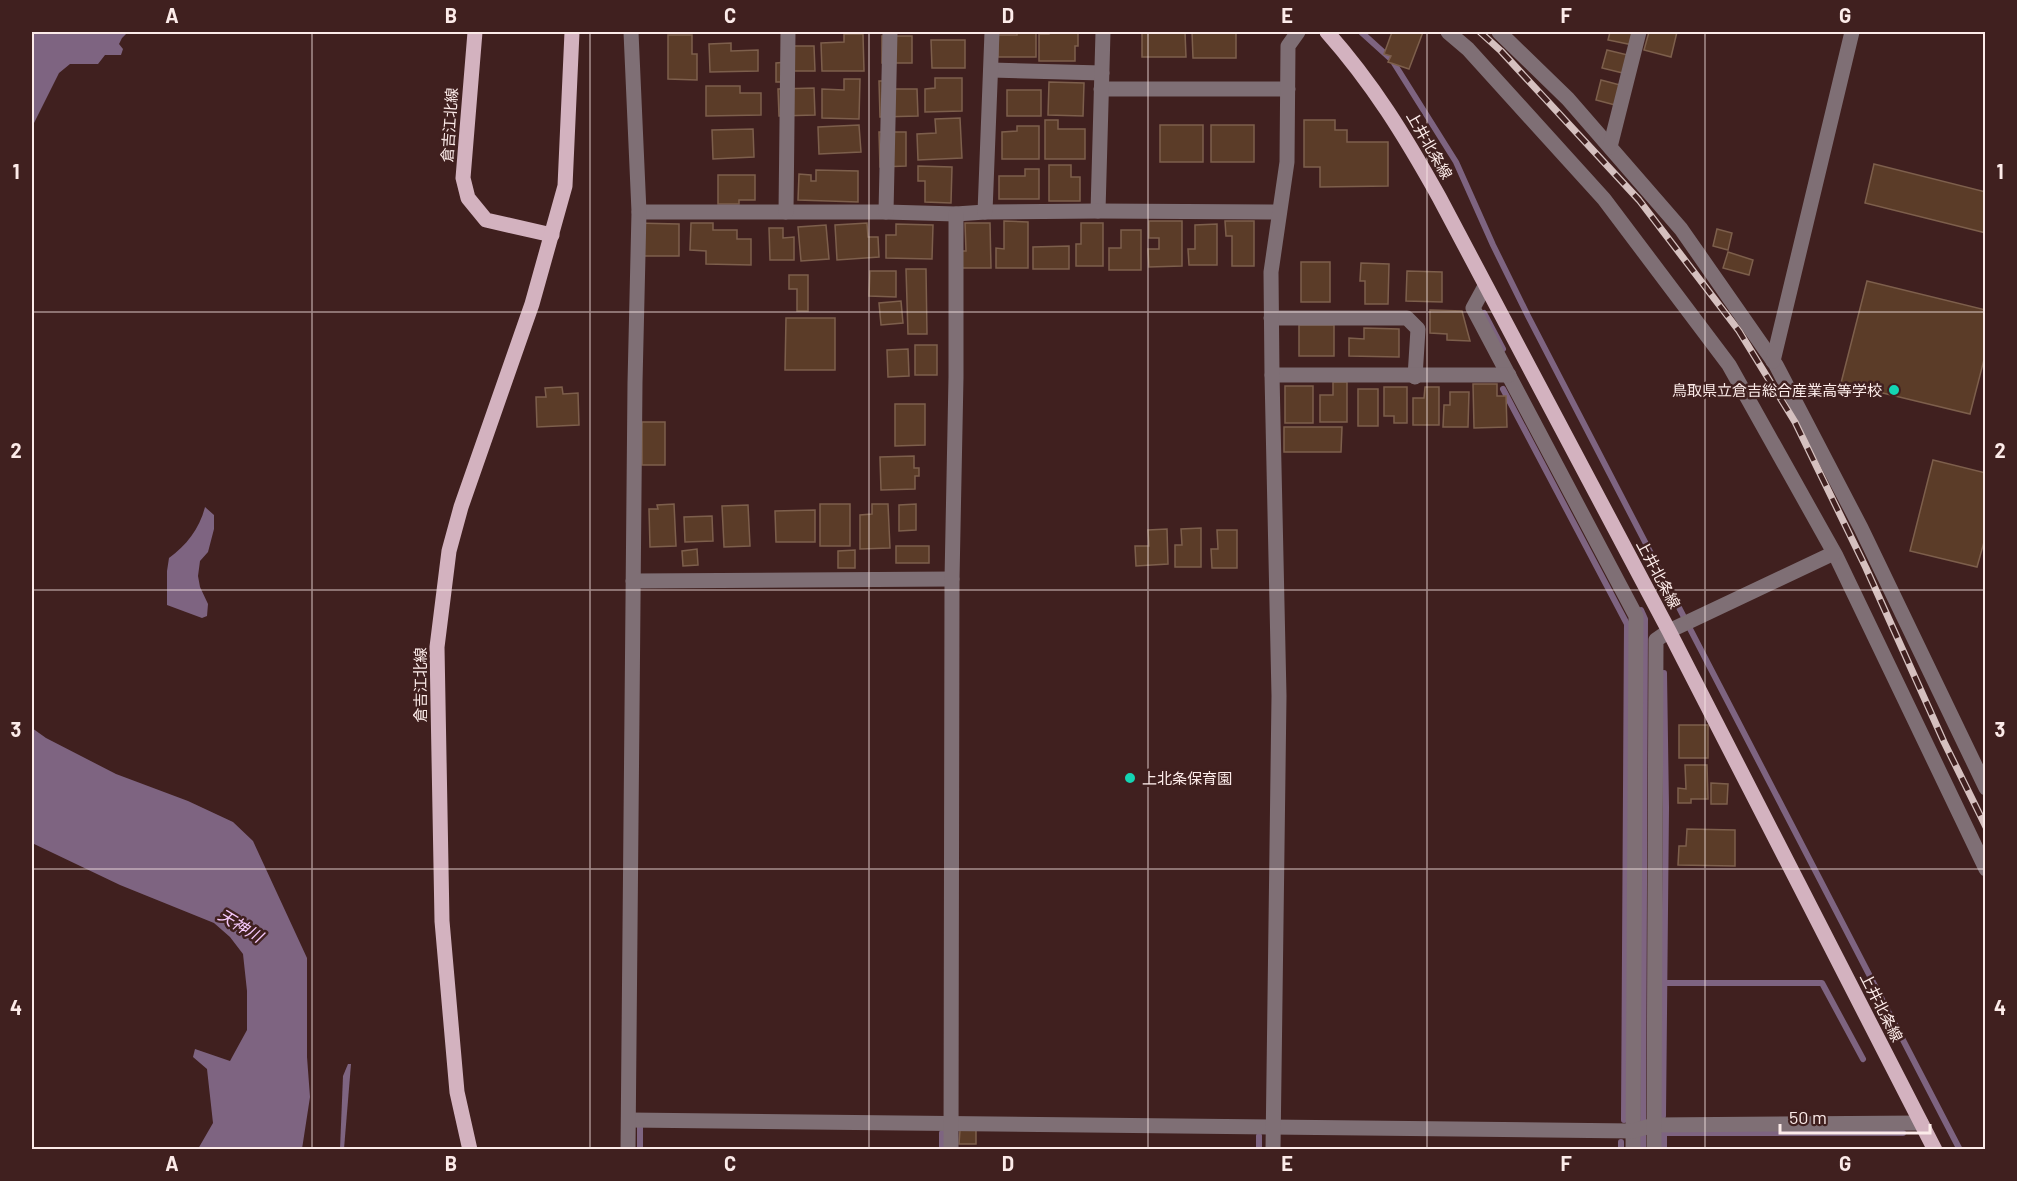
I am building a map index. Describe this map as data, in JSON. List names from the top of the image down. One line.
{"streets":{"main road":["倉吉江北線","上井北条線"]},"water":["天神川"],"places":["鳥取県立倉吉総合産業高等学校","上北条保育園"],"scale_bar":"50 m","grid":{"columns":["A","B","C","D","E","F","G"],"rows":["1","2","3","4"]}}
